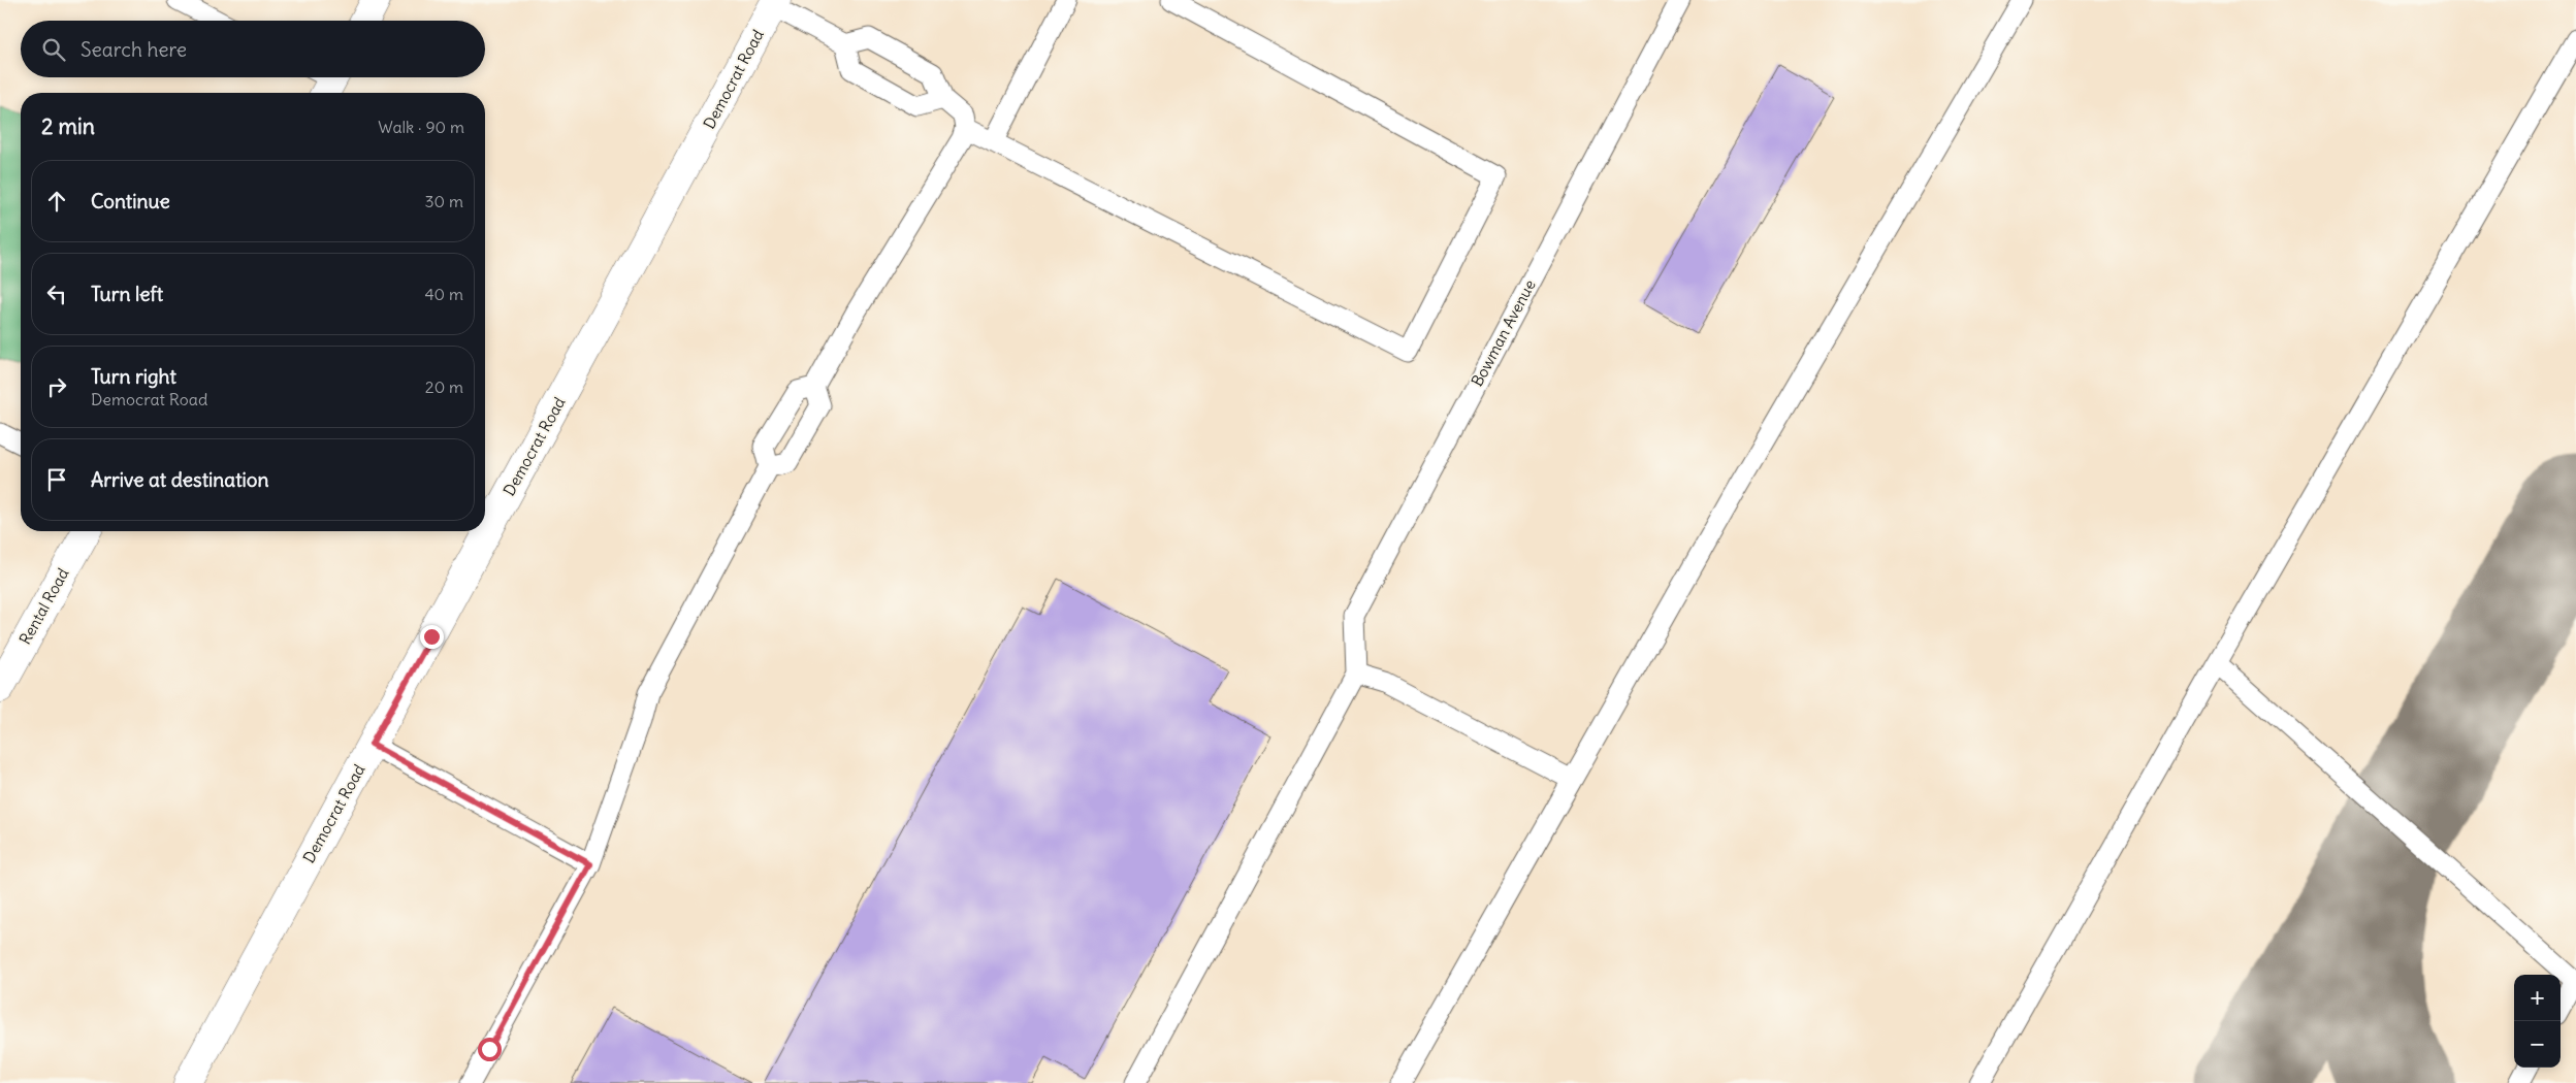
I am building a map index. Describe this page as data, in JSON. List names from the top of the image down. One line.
{"streets":{"main road":["Democrat Road","Rental Road"],"lane":["Bowman Avenue"]},"page":{"search":"Search here","heading":["2 min","Walk · 90 m"],"list":[["Continue","30 m"],["Turn left","40 m"],["Turn right","Democrat Road","20 m"],"Arrive at destination"],"map_buttons":["+","−"]}}
